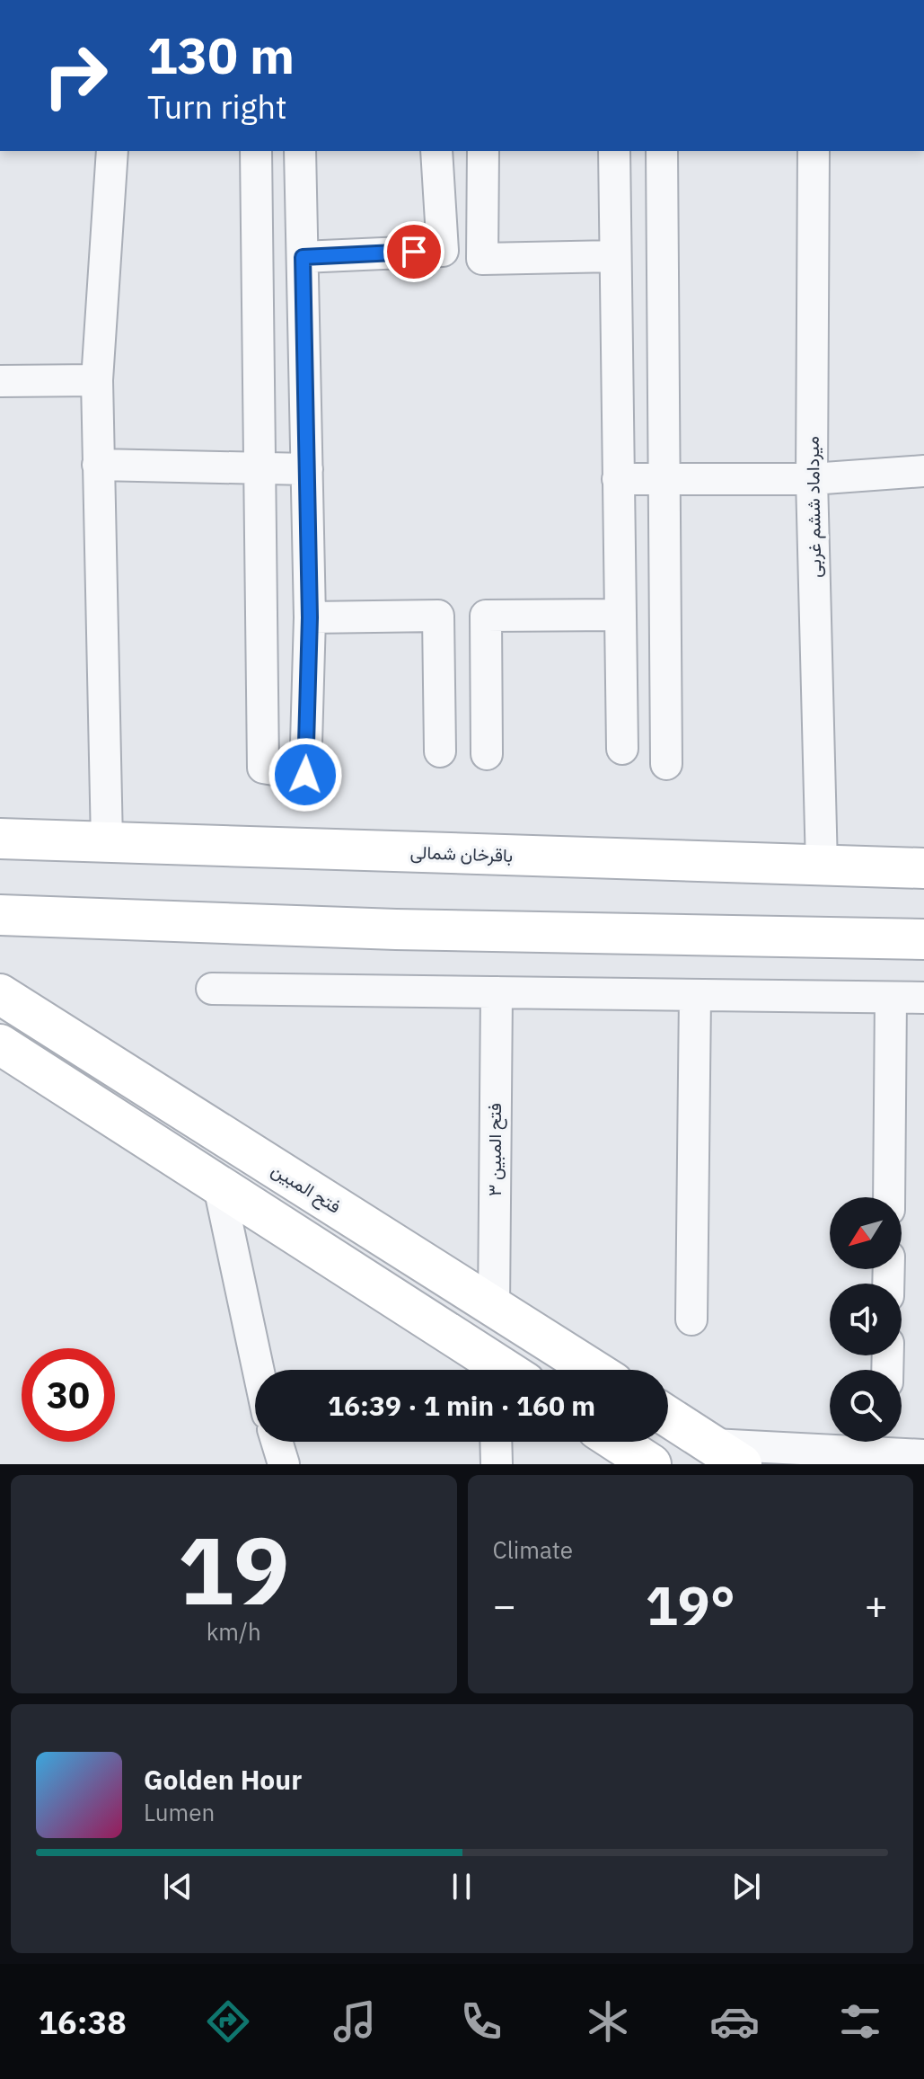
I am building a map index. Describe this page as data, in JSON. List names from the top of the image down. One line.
{"streets":{"main road":["باقرخان شمالی","فتح المبین"],"street":["میرداماد ششم غربی","فتح المبین ۳"]},"crossings":[["میرداماد ششم غربی","باقرخان شمالی"],["فتح المبین ۳","فتح المبین"]],"north":"bottom left","page":{"turn":["130 m","Turn right"],"limit":"30","trip":"16:39 · 1 min · 160 m","tile":[["19","km/h"],"Climate"],"heat":["−","19°","+"],"song":["Golden Hour","Lumen"],"tabs":"16:38"}}
